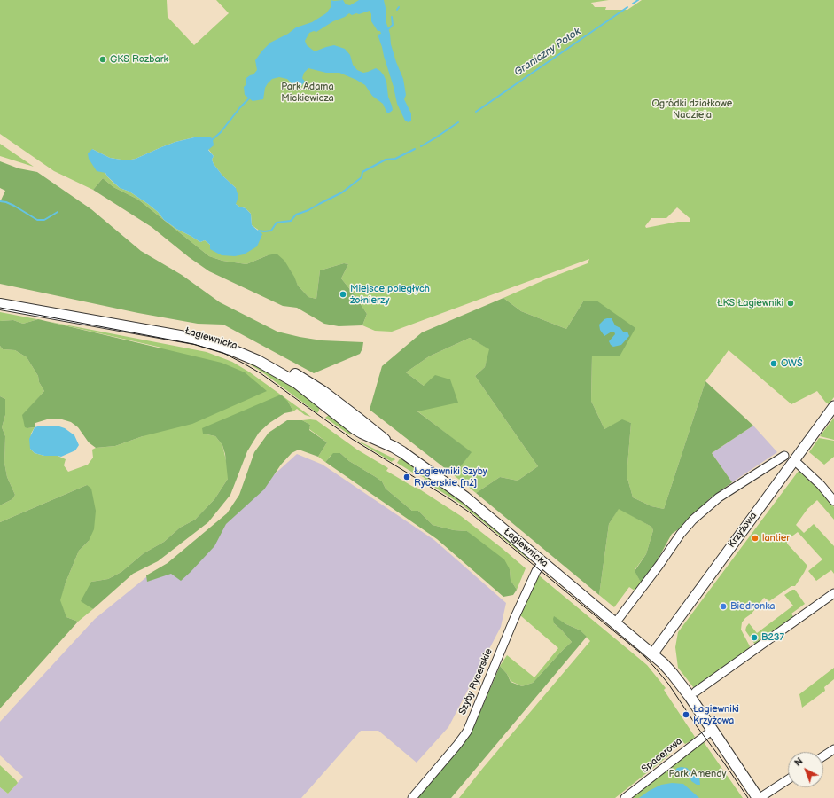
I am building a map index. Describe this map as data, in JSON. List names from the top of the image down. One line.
{"streets":{"main road":["Łagiewnicka"],"street":["Krzyżowa","Szyby Rycerskie","Spacerowa"]},"crossings":[["Łagiewnicka","Krzyżowa"],["Łagiewnicka","Szyby Rycerskie"],["Łagiewnicka","Spacerowa"]],"water":["Graniczny Potok"],"parks":["Park Adama Mickiewicza","Ogródki działkowe Nadzieja","Park Amendy"],"places":["GKS Rozbark","Miejsce poległych żołnierzy","ŁKS Łagiewniki","OWŚ","Łagiewniki Szyby Rycerskie [nż]","lantier","Biedronka","B237","Łagiewniki Krzyżowa"],"north":"top left"}
